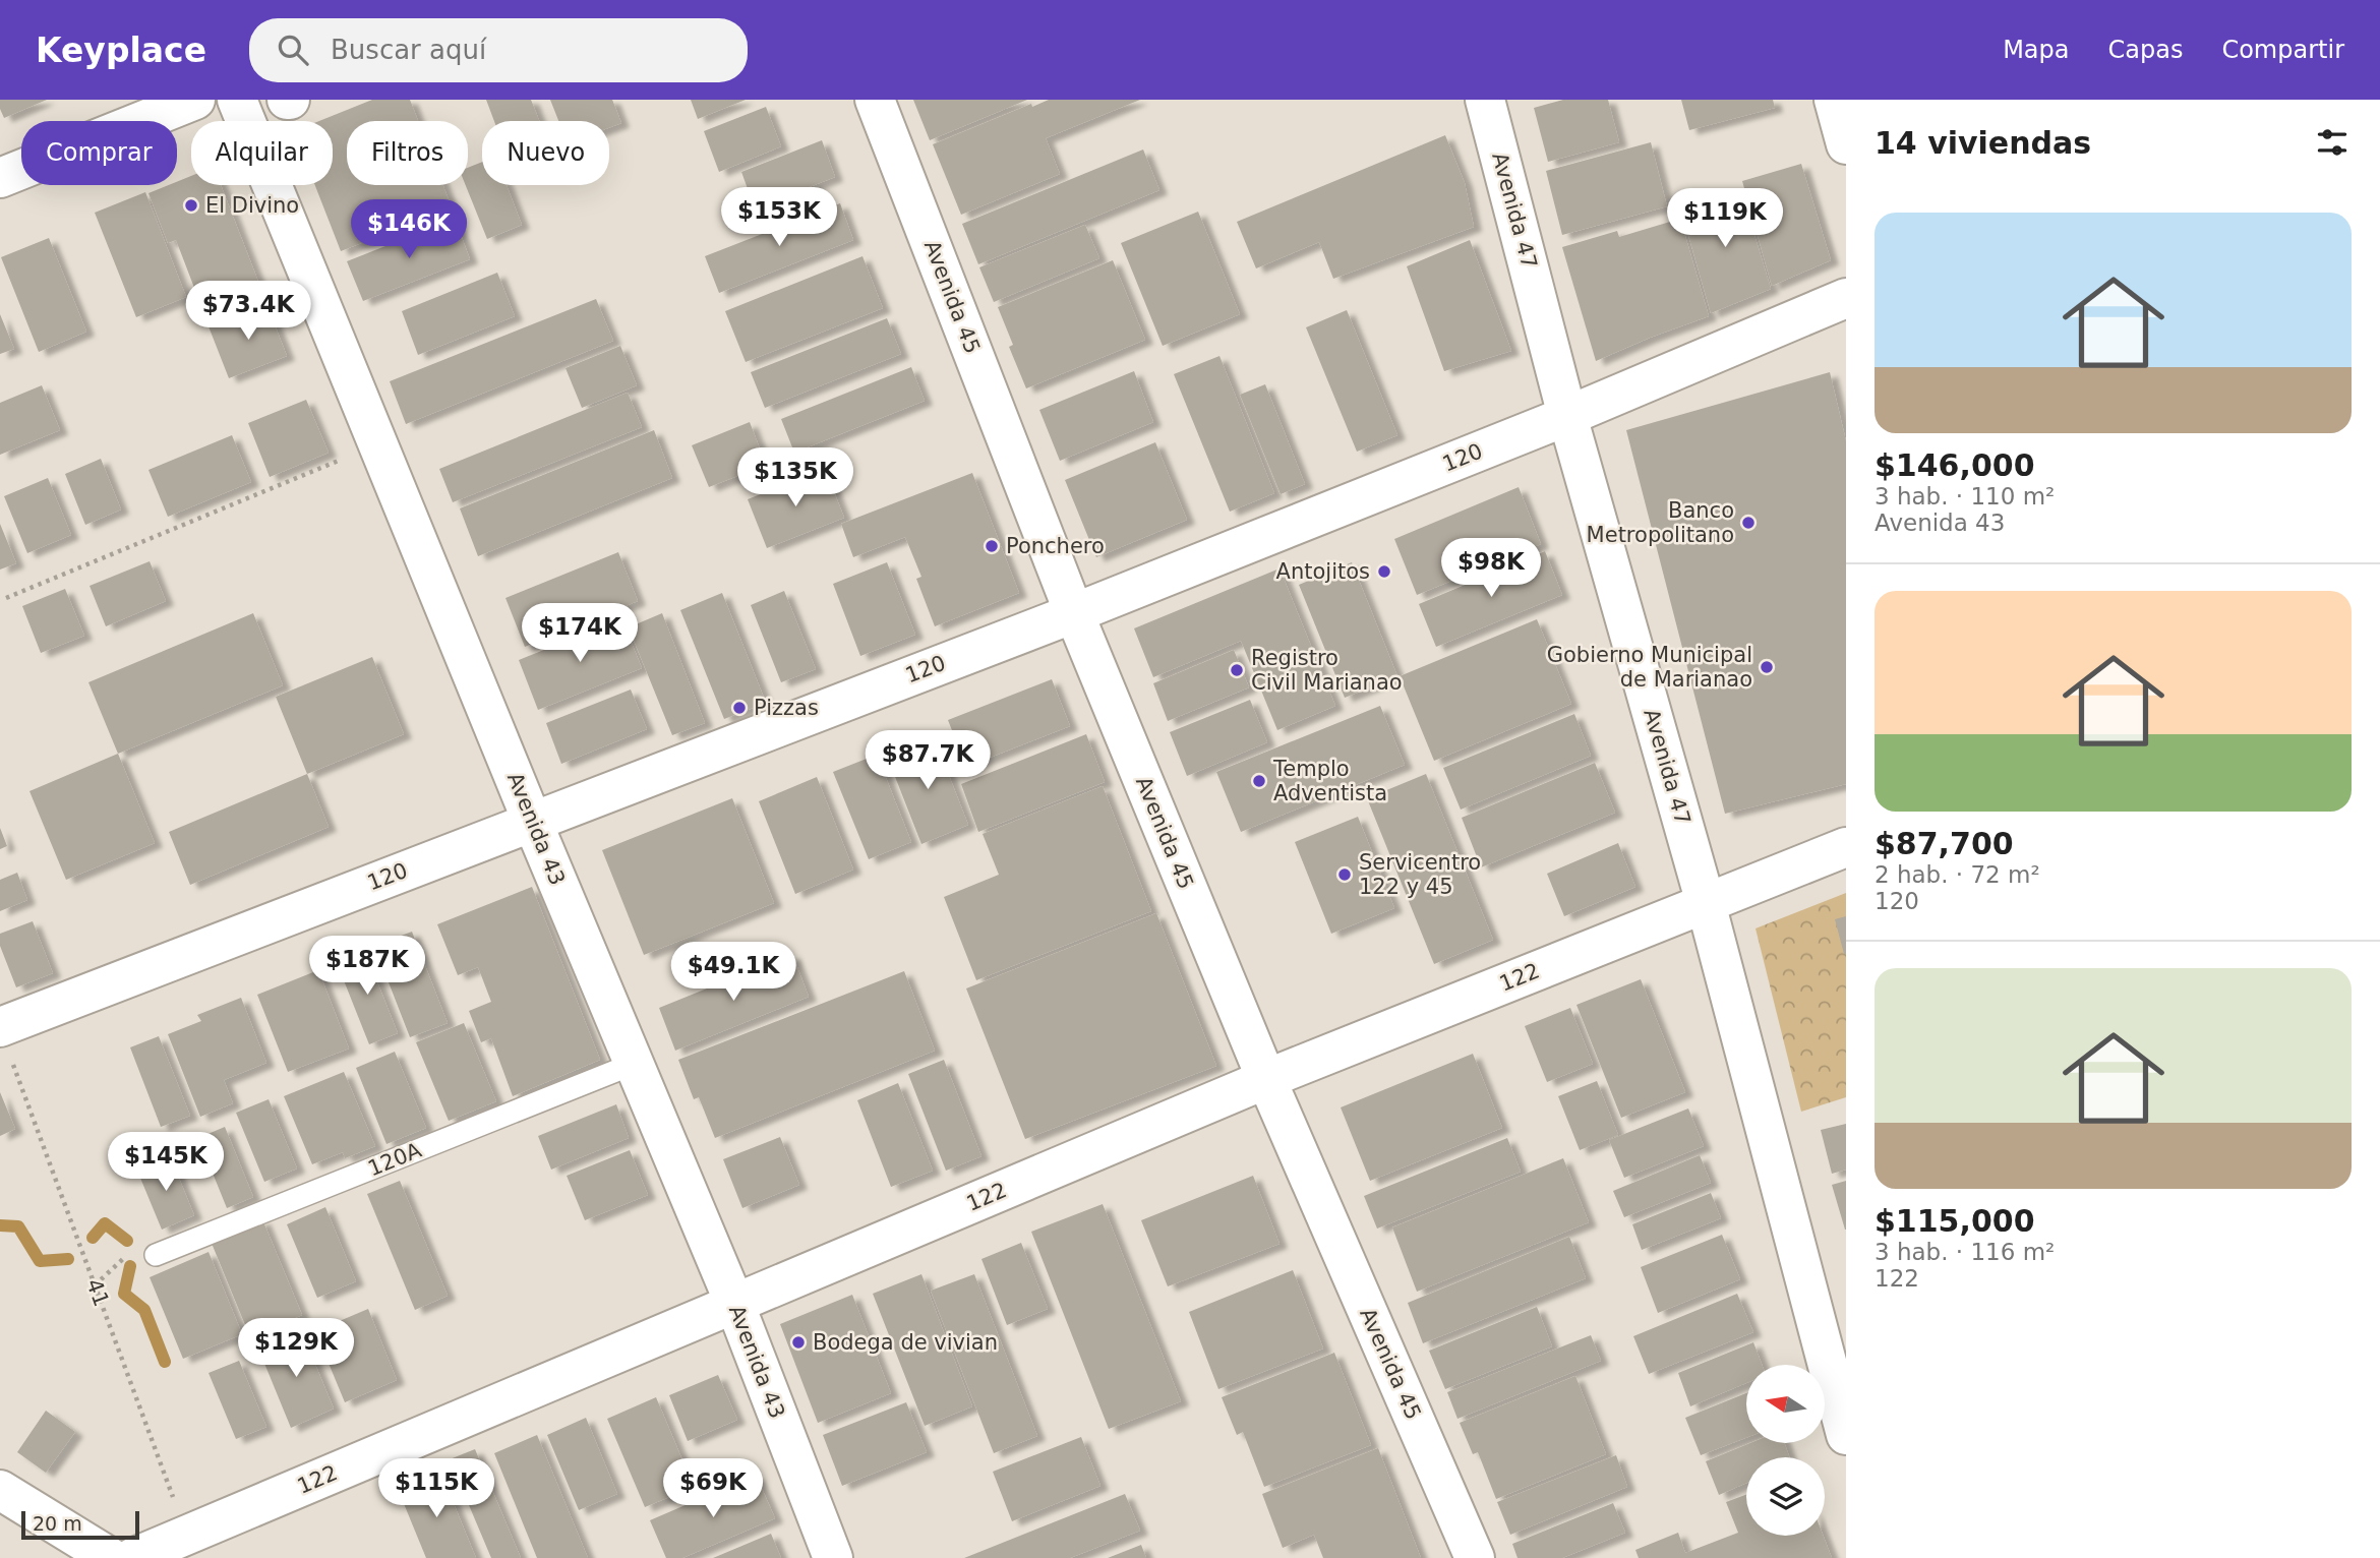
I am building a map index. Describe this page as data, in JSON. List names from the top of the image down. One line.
{"streets":{"street":["Avenida 47","Avenida 45","120","Avenida 43","122"],"lane":["120A"],"path":["41"]},"crossings":[["Avenida 47","120"],["Avenida 47","122"],["Avenida 45","120"],["Avenida 45","122"],["120","Avenida 43"],["120","41"],["Avenida 43","122"],["Avenida 43","120A"],["122","41"]],"places":["El Divino","Banco Metropolitano","Ponchero","Antojitos","Gobierno Municipal de Marianao","Registro Civil Marianao","Pizzas","Templo Adventista","Servicentro 122 y 45","Bodega de vivian"],"scale_bar":"20 m","north":"left","page":{"header":"Keyplace","search":"Buscar aquí","nav":["Mapa","Capas","Compartir"],"heading":"14 viviendas","chip":["Comprar","Alquilar","Filtros","Nuevo"],"list":[{"name":"$146,000","note":"3 hab. · 110 m² · Avenida 43"},{"name":"$87,700","note":"2 hab. · 72 m² · 120"},{"name":"$115,000","note":"3 hab. · 116 m² · 122"}],"price":["$153K","$119K","$146K","$73.4K","$135K","$98K","$174K","$87.7K","$187K","$49.1K","$145K","$129K","$115K","$69K"],"scale":"20 m"}}
